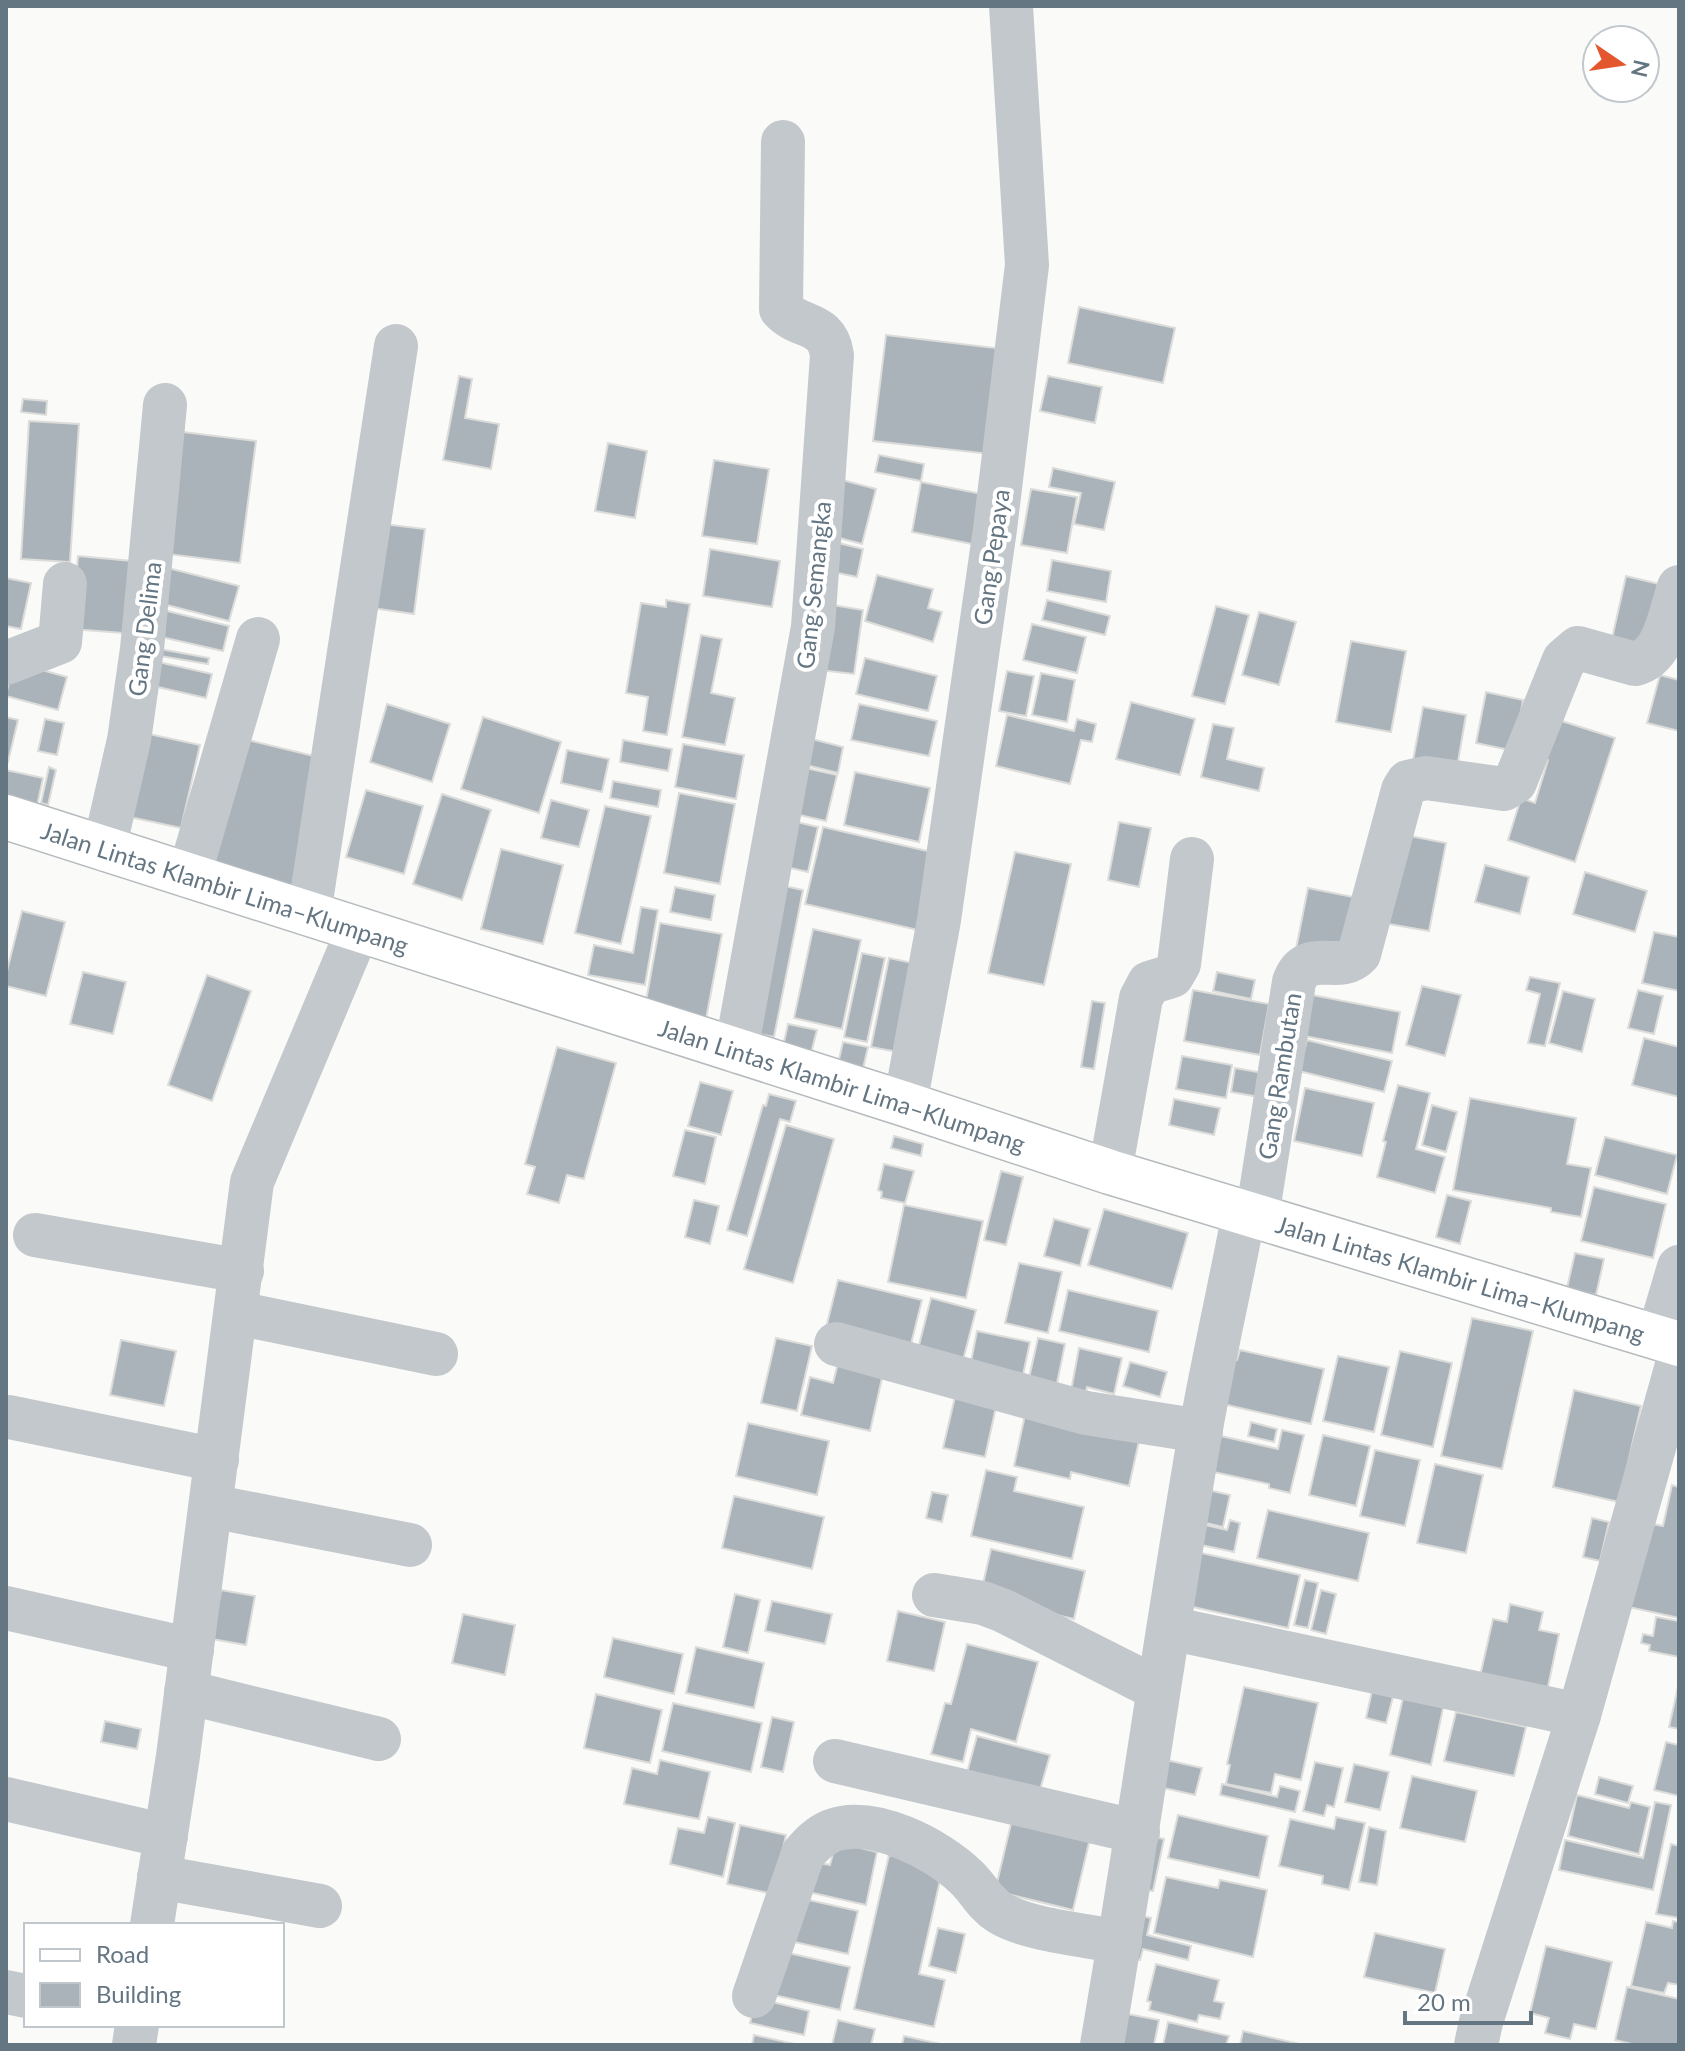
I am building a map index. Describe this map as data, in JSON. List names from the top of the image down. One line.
{"streets":{"main road":["Jalan Lintas Klambir Lima–Klumpang"],"street":["Gang Pepaya","Gang Semangka","Gang Delima","Gang Rambutan"]},"crossings":[["Gang Pepaya","Jalan Lintas Klambir Lima–Klumpang"],["Gang Semangka","Jalan Lintas Klambir Lima–Klumpang"],["Gang Delima","Jalan Lintas Klambir Lima–Klumpang"],["Jalan Lintas Klambir Lima–Klumpang","Gang Rambutan"]],"legend":["Road","Building"],"scale_bar":"20 m","north":"right"}
